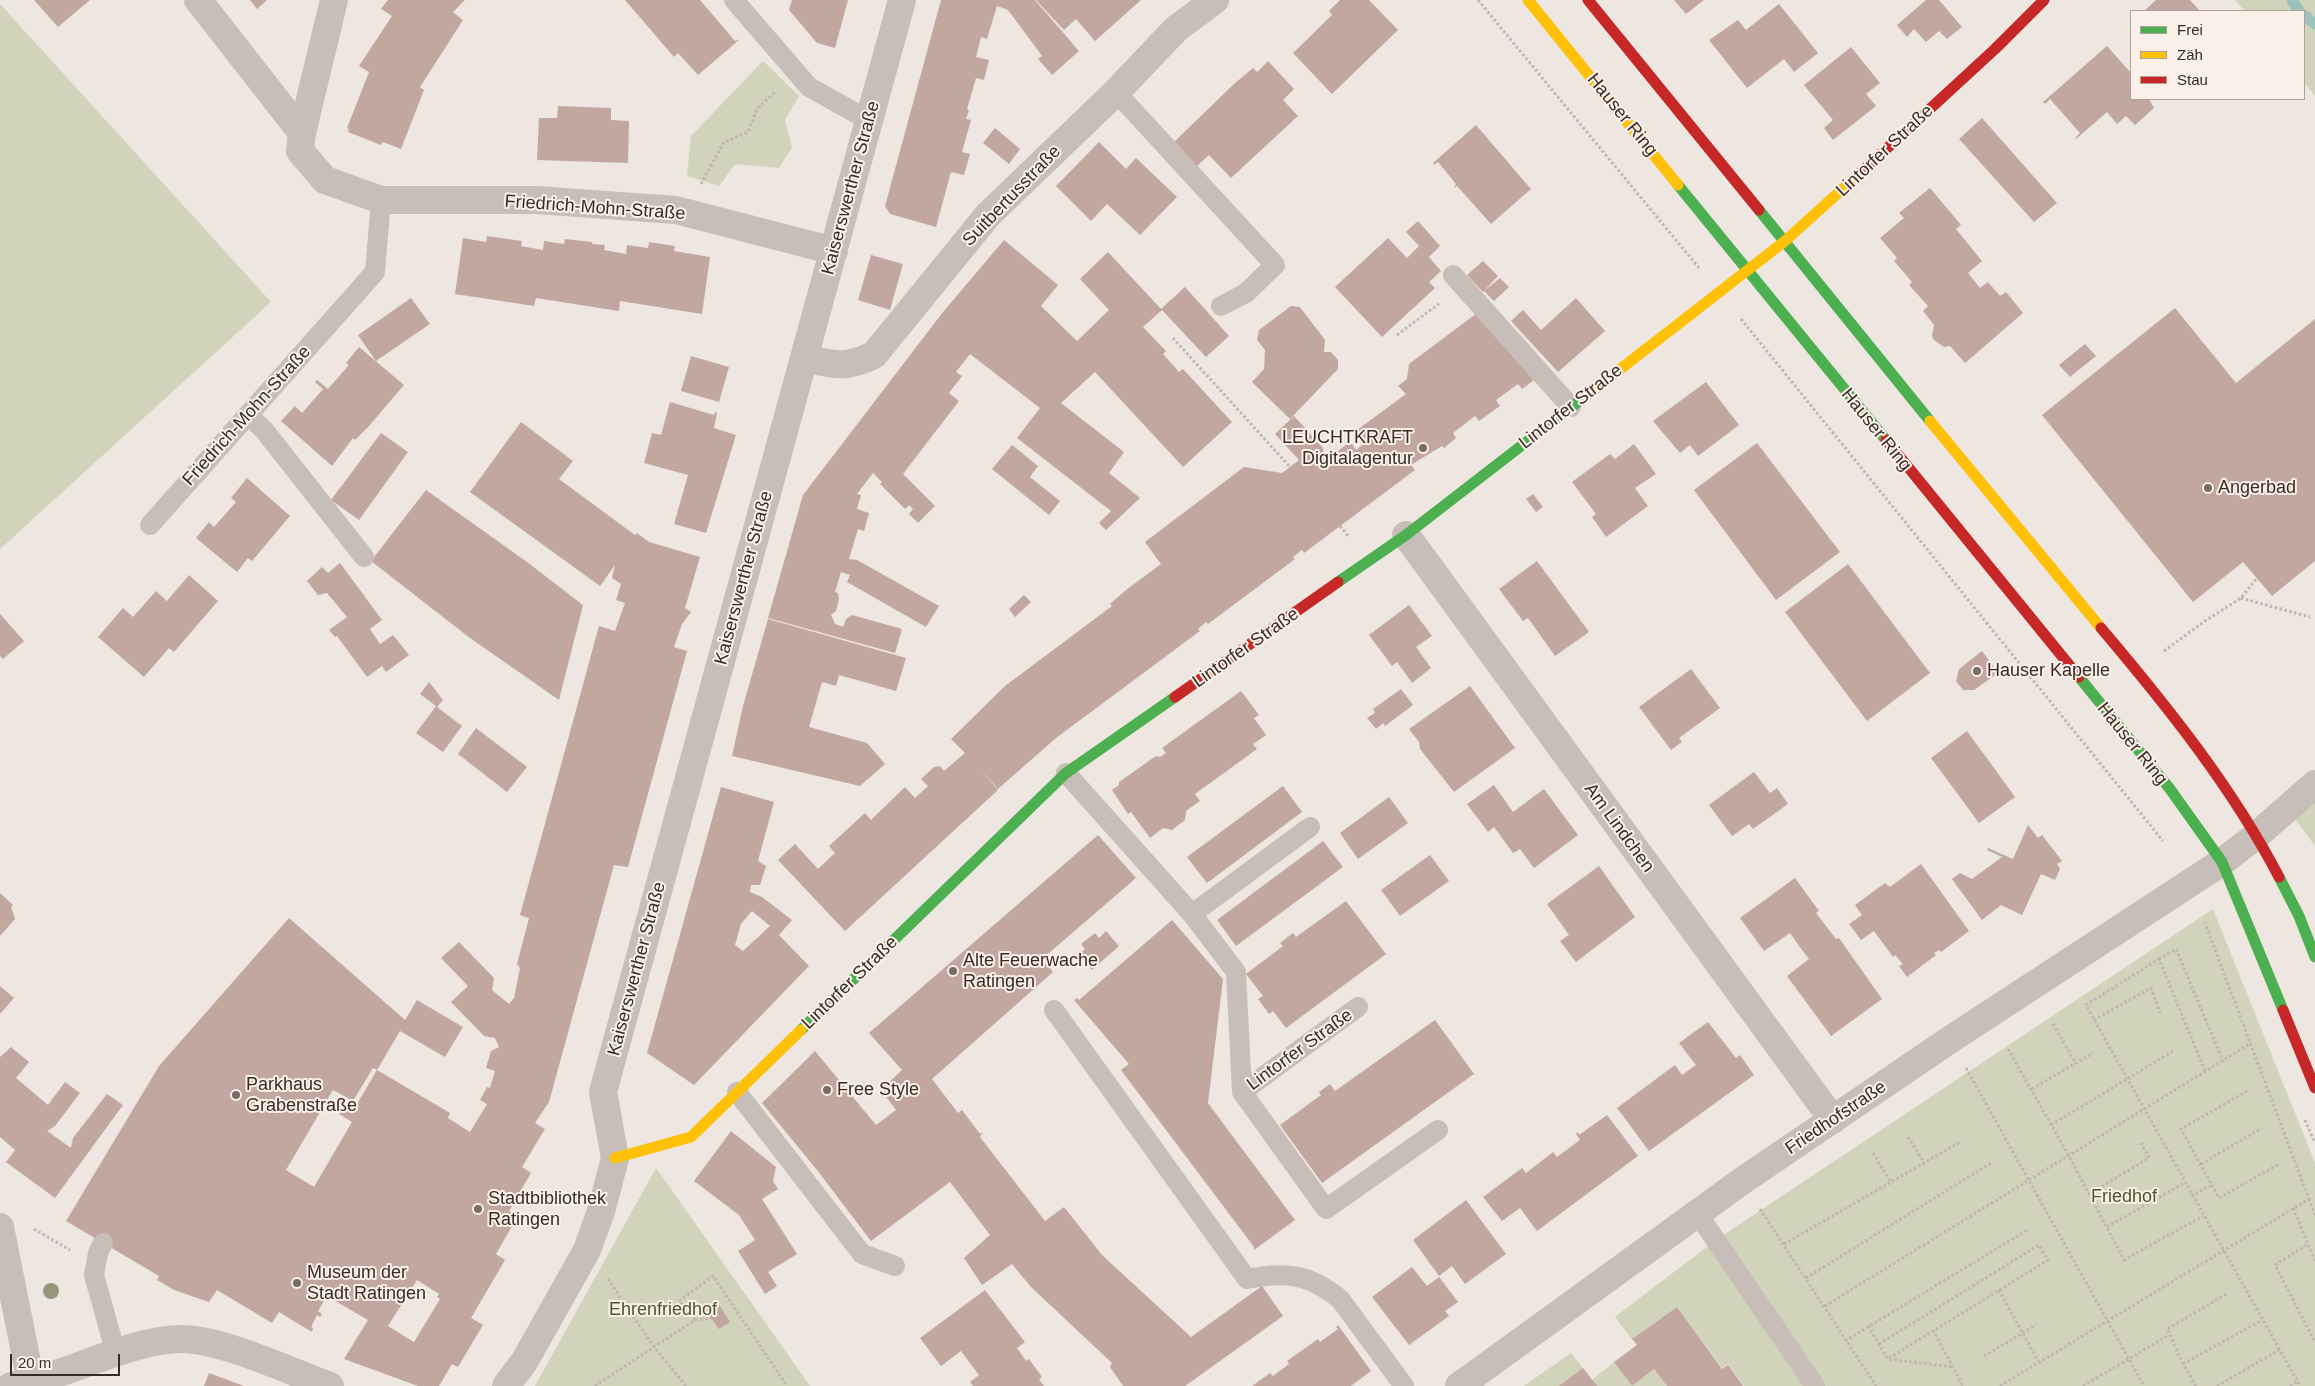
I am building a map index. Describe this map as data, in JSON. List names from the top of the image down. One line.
{"streets":{"main road":["Hauser Ring","Lintorfer Straße"],"street":["Kaiserswerther Straße","Suitbertusstraße","Friedrich-Mohn-Straße","Am Lindchen","Friedhofstraße"]},"crossings":[["Hauser Ring","Lintorfer Straße"],["Hauser Ring","Friedhofstraße"],["Lintorfer Straße","Kaiserswerther Straße"],["Lintorfer Straße","Am Lindchen"],["Kaiserswerther Straße","Suitbertusstraße"],["Kaiserswerther Straße","Friedrich-Mohn-Straße"],["Am Lindchen","Friedhofstraße"]],"parks":["Friedhof","Ehrenfriedhof"],"places":["LEUCHTKRAFT Digitalagentur","Angerbad","Hauser Kapelle","Alte Feuerwache Ratingen","Free Style","Parkhaus Grabenstraße","Stadtbibliothek Ratingen","Museum der Stadt Ratingen"],"legend":["Frei","Zäh","Stau"],"scale_bar":"20 m"}
